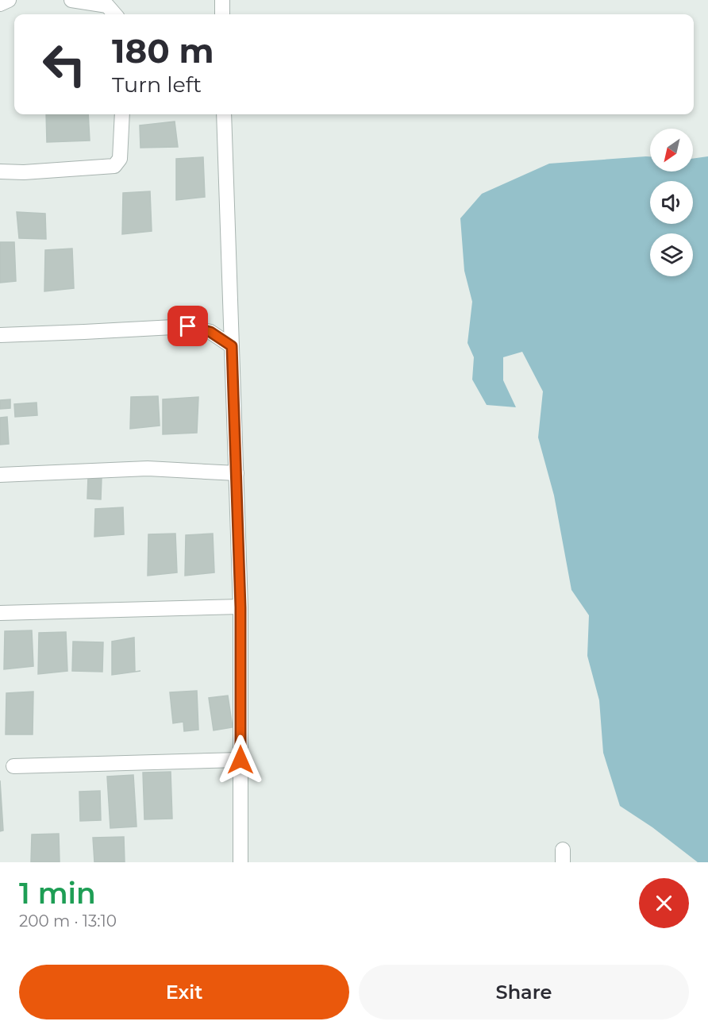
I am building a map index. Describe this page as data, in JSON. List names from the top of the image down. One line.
{"north":"bottom left","page":{"turn":["180 m","Turn left"],"heading":["1 min","200 m · 13:10"],"buttons":["Exit","Share"]}}
